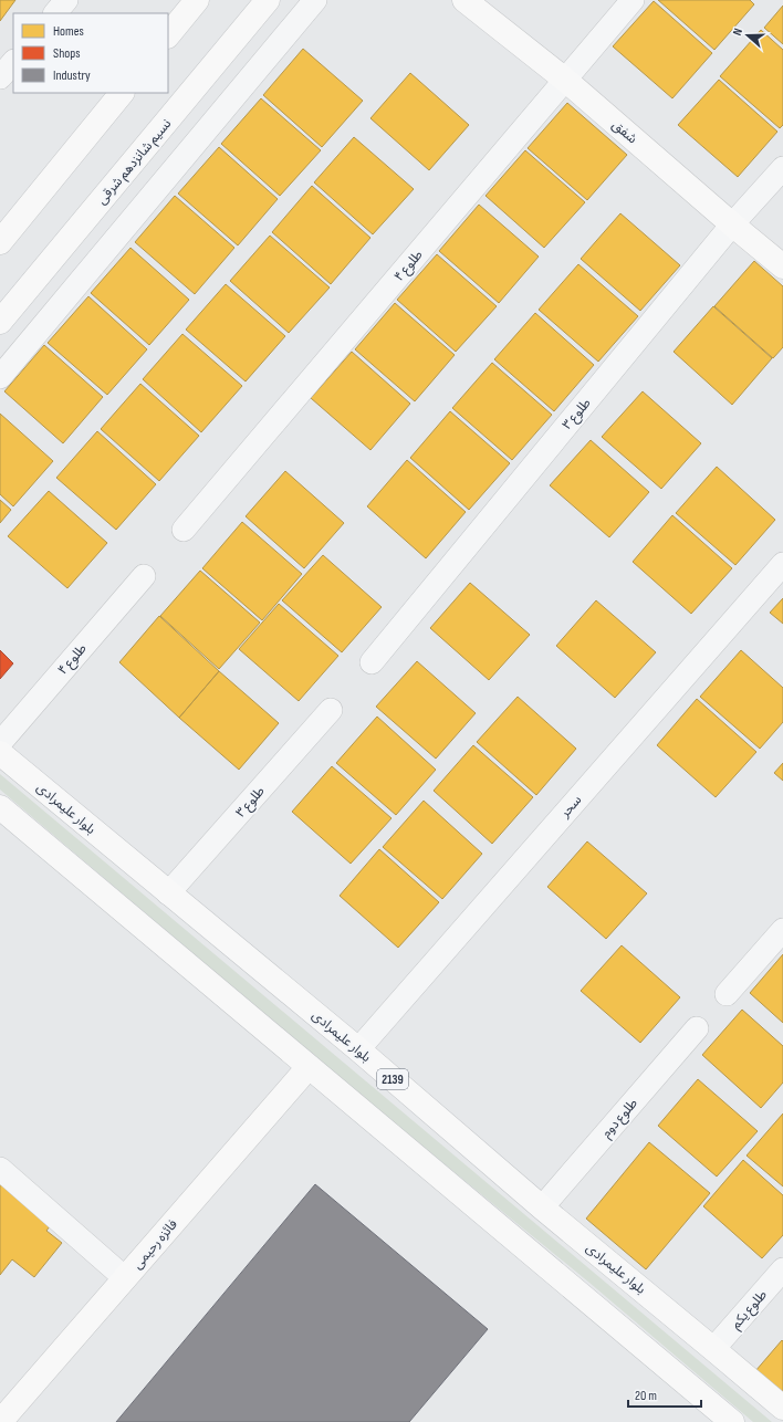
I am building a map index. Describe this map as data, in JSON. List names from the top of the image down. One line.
{"streets":{"main road":["شفق","نسیم شانزدهم شرقی","بلوار علیمرادی","2139","فائزه رحیمی"],"street":["طلوع ۴","طلوع ۳","سحر","طلوع دوم","طلوع یکم"]},"crossings":[["شفق","طلوع ۴"],["شفق","طلوع ۳"],["طلوع ۳","بلوار علیمرادی"],["سحر","بلوار علیمرادی"],["بلوار علیمرادی","طلوع دوم"],["بلوار علیمرادی","طلوع یکم"]],"legend":["Homes","Shops","Industry"],"scale_bar":"20 m","north":"left"}
